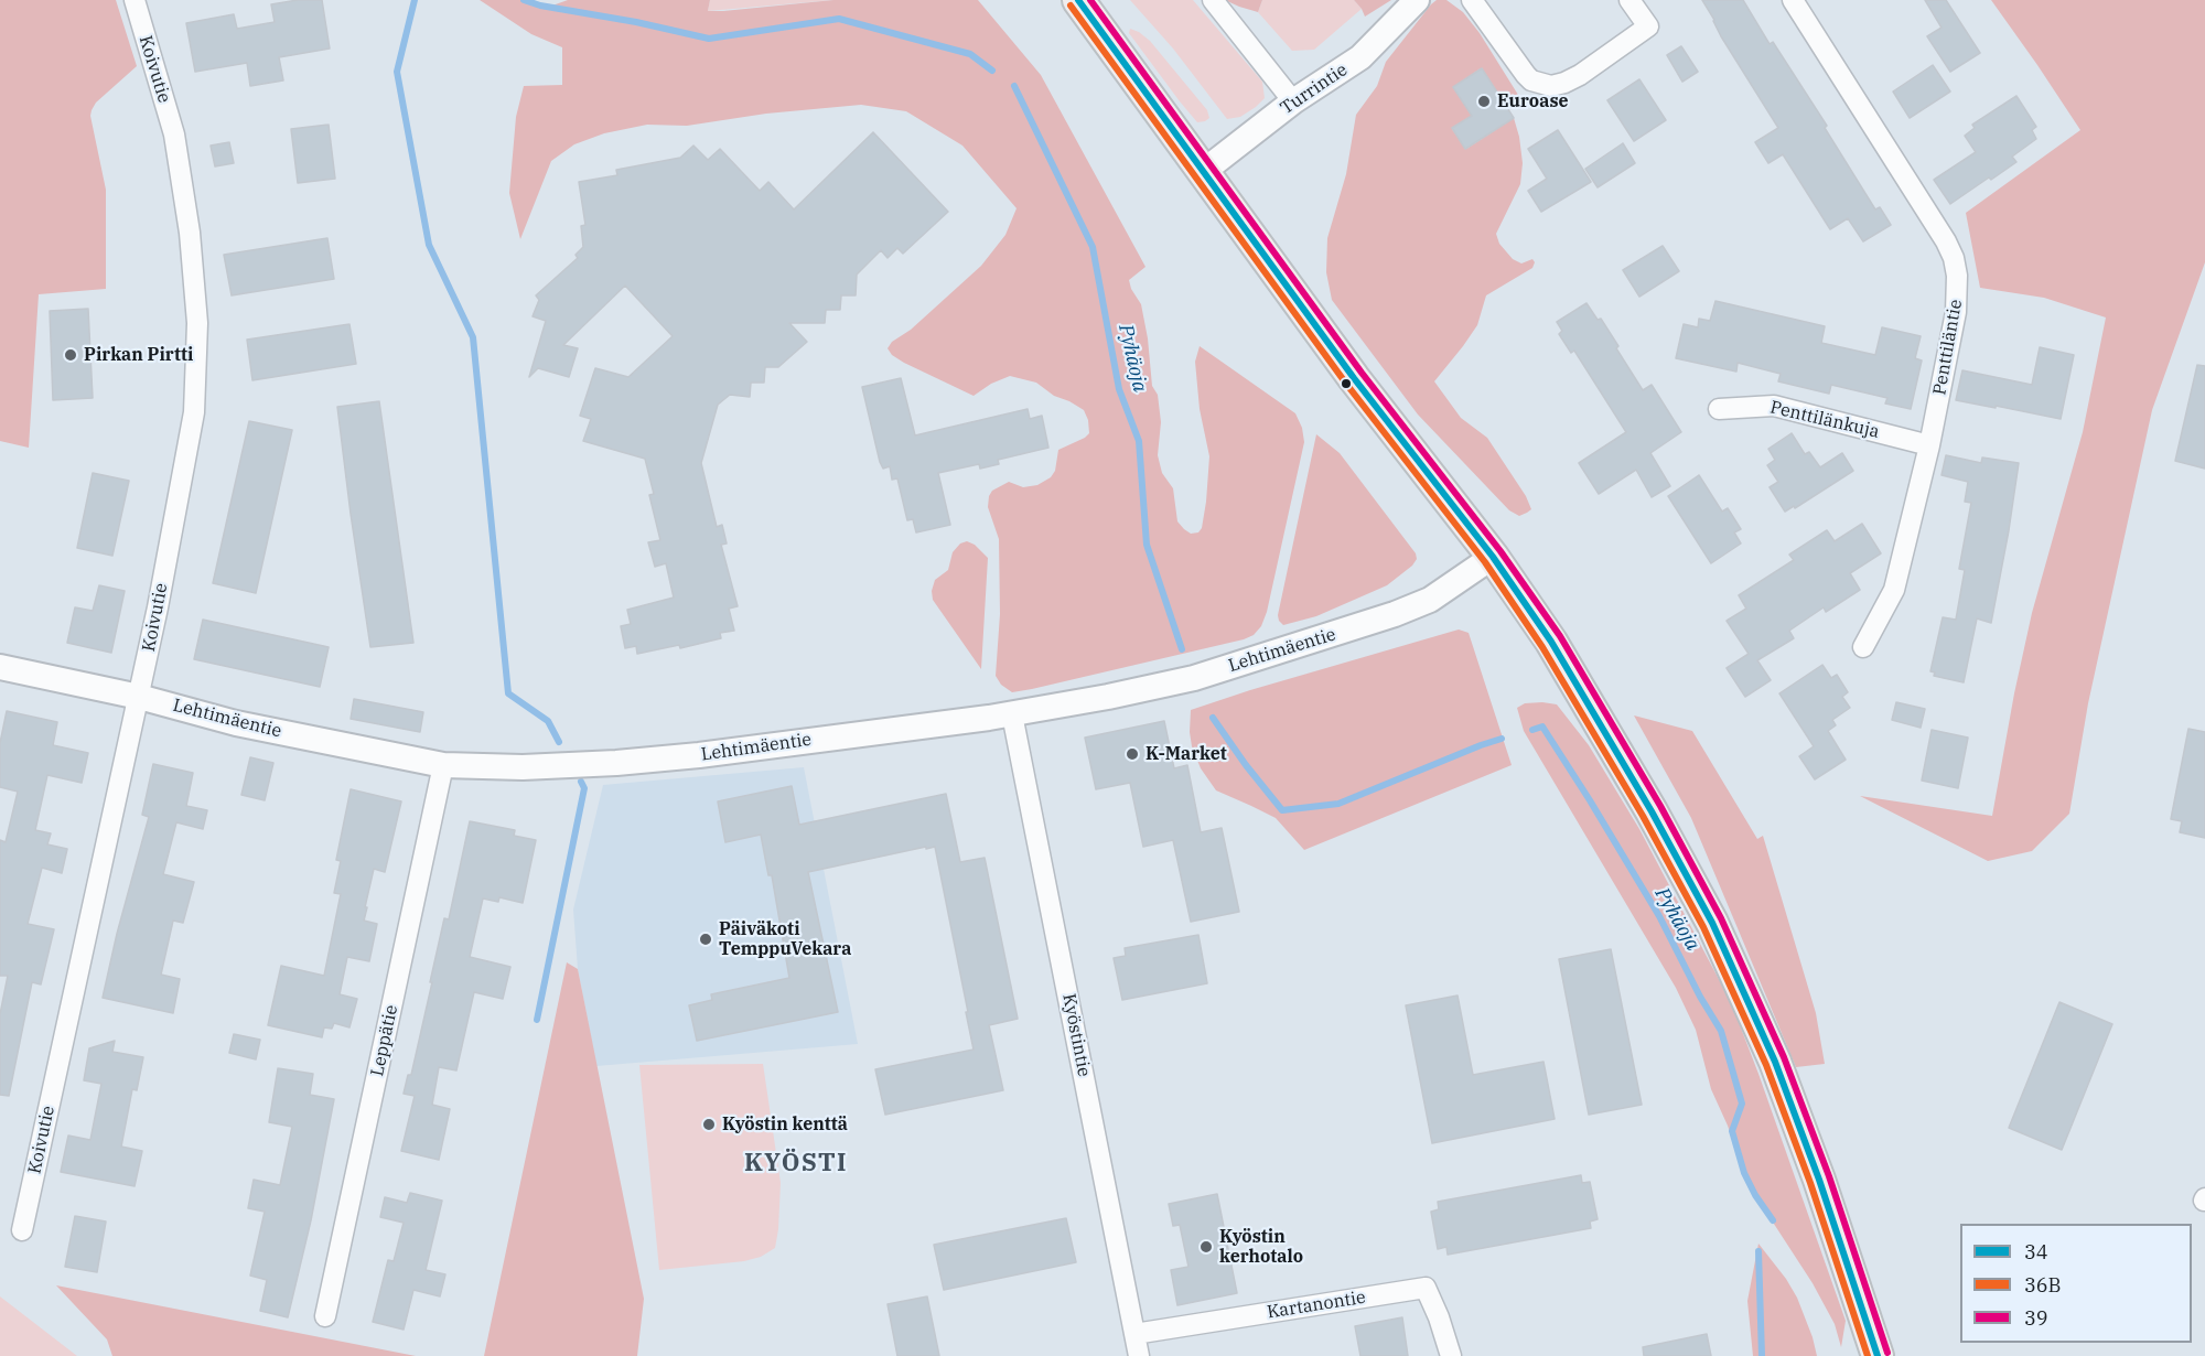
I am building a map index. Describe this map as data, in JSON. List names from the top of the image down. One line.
{"streets":{"street":["Koivutie","Turrintie","Penttiläntie","Penttilänkuja","Lehtimäentie","Kyöstintie","Leppätie","Kartanontie"]},"crossings":[["Koivutie","Lehtimäentie"],["Penttiläntie","Penttilänkuja"],["Lehtimäentie","Kyöstintie"],["Lehtimäentie","Leppätie"],["Kyöstintie","Kartanontie"]],"districts":["KYÖSTI"],"water":["Pyhäoja"],"places":["Euroase","Pirkan Pirtti","K-Market","Päiväkoti TemppuVekara","Kyöstin kenttä","Kyöstin kerhotalo"],"lines":["transit line 34","transit line 39","transit line 36B"],"legend":["34","36B","39"]}
